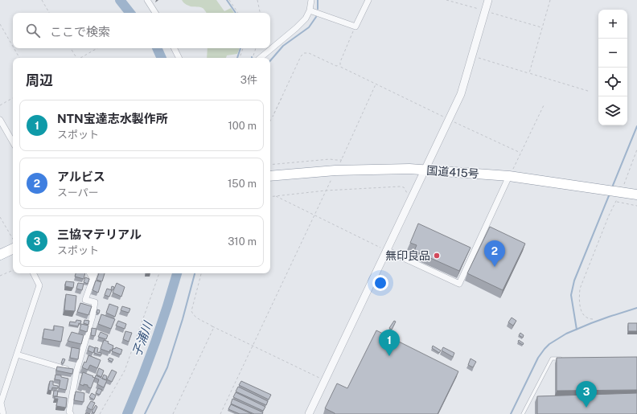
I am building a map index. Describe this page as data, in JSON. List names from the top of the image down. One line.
{"streets":{"highway":["国道415号"]},"water":["子浦川"],"places":["無印良品"],"page":{"map_buttons":["+","−"],"search":"ここで検索","heading":["周辺","3件"],"list":[{"mark":"1","name":"NTN宝達志水製作所","note":"スポット","value":"100 m"},{"mark":"2","name":"アルビス","note":"スーパー","value":"150 m"},{"mark":"3","name":"三協マテリアル","note":"スポット","value":"310 m"}],"pins":["2","1","3"]}}
